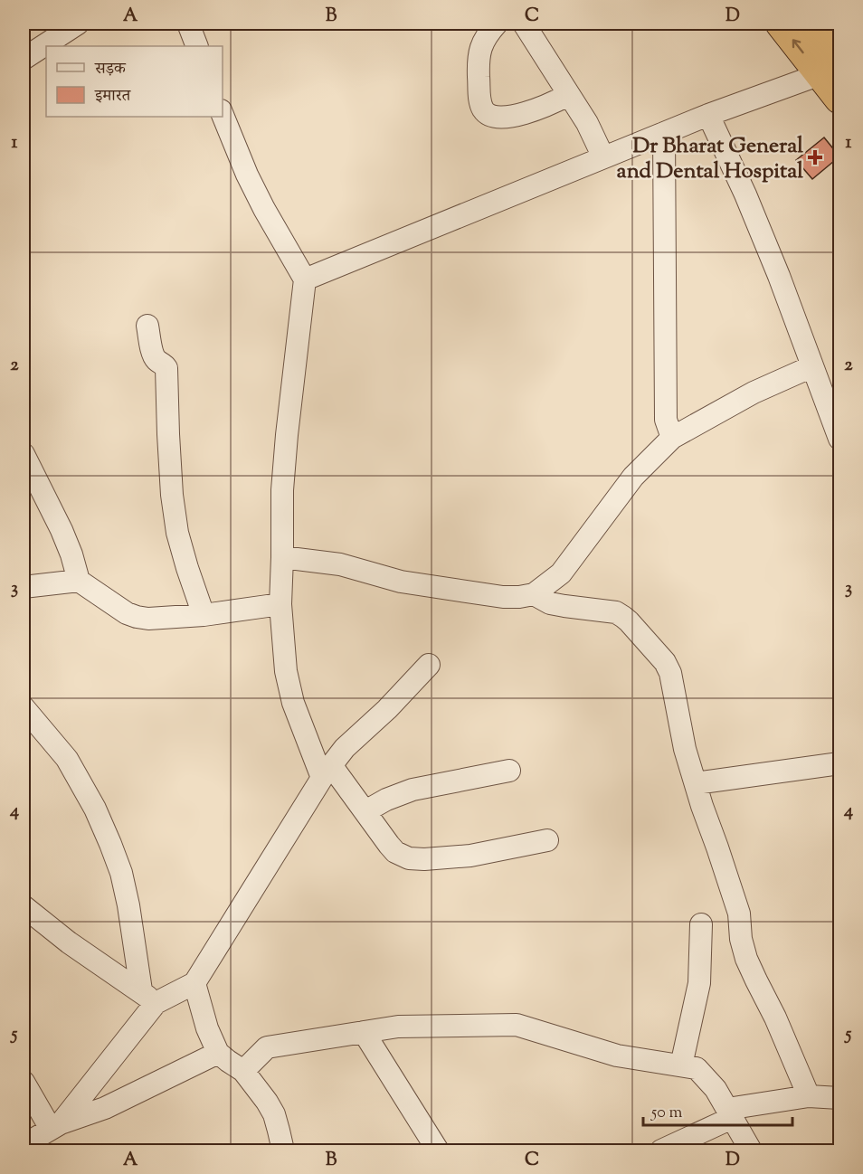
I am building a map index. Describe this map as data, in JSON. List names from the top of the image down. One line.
{"places":{"health":["Dr Bharat General and Dental Hospital"]},"legend":["सड़क","इमारत"],"scale_bar":"50 m","grid":{"columns":["A","B","C","D"],"rows":["1","2","3","4","5"]}}
